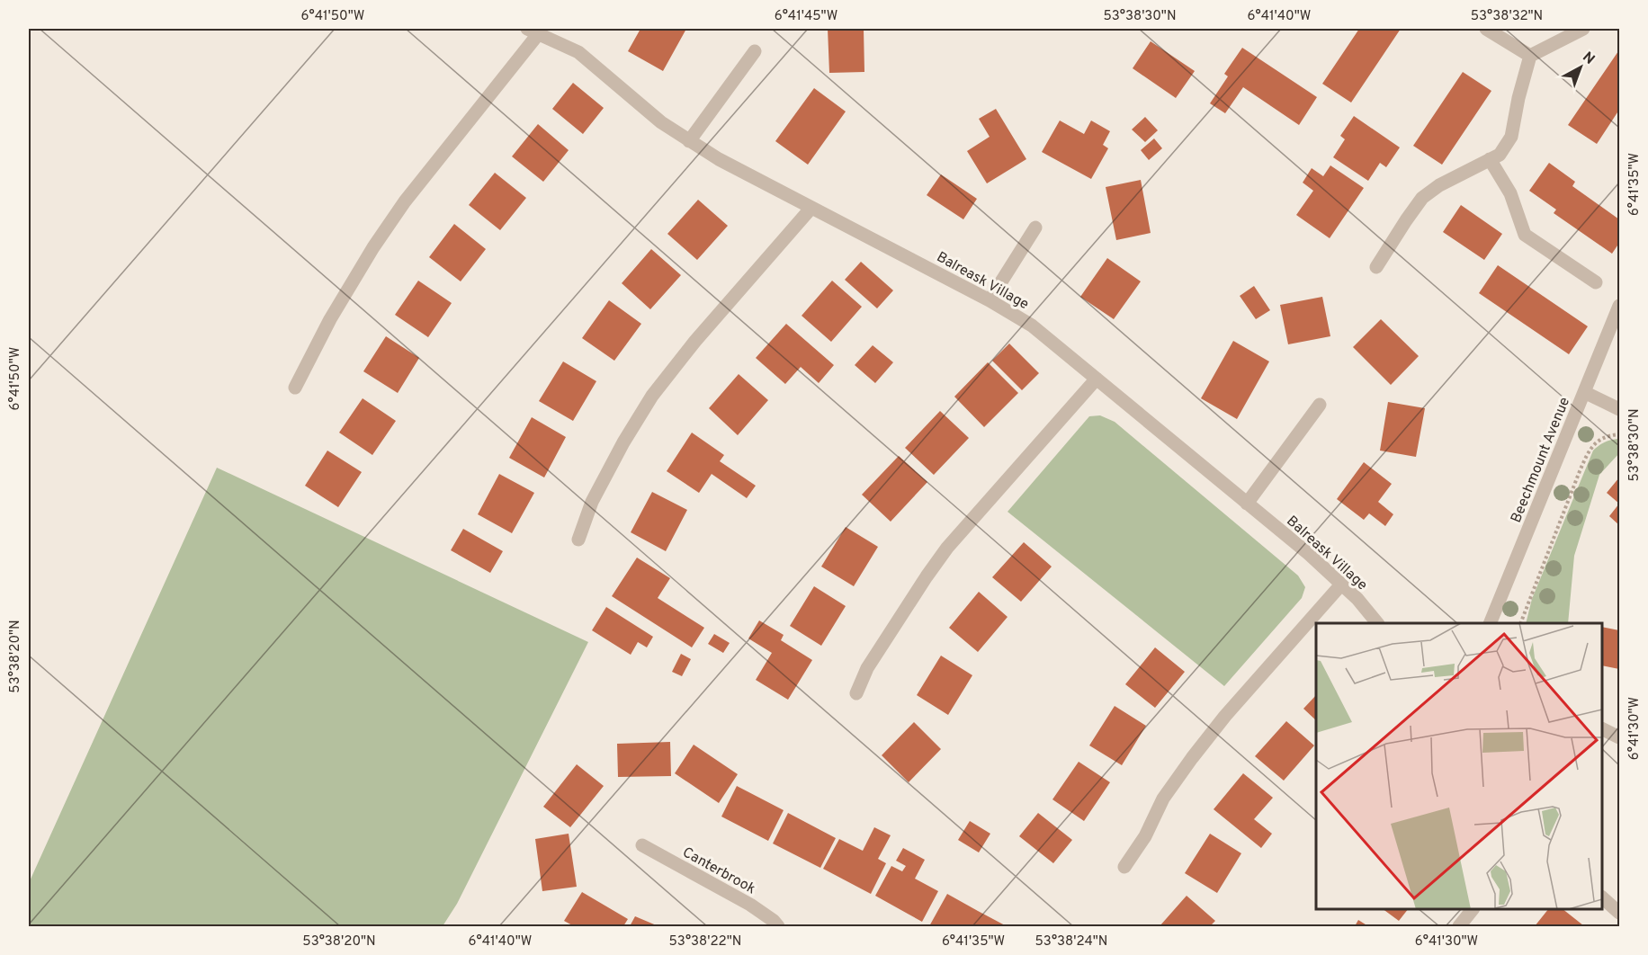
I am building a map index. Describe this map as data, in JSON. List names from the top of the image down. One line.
{"streets":{"street":["Balreask Village","Beechmount Avenue","Canterbrook"]},"north":"top right","coordinates":["6°41'50\"W","6°41'45\"W","53°38'30\"N","6°41'40\"W","53°38'32\"N","6°41'35\"W","53°38'20\"N","6°41'30\"W","53°38'22\"N","53°38'24\"N"]}
